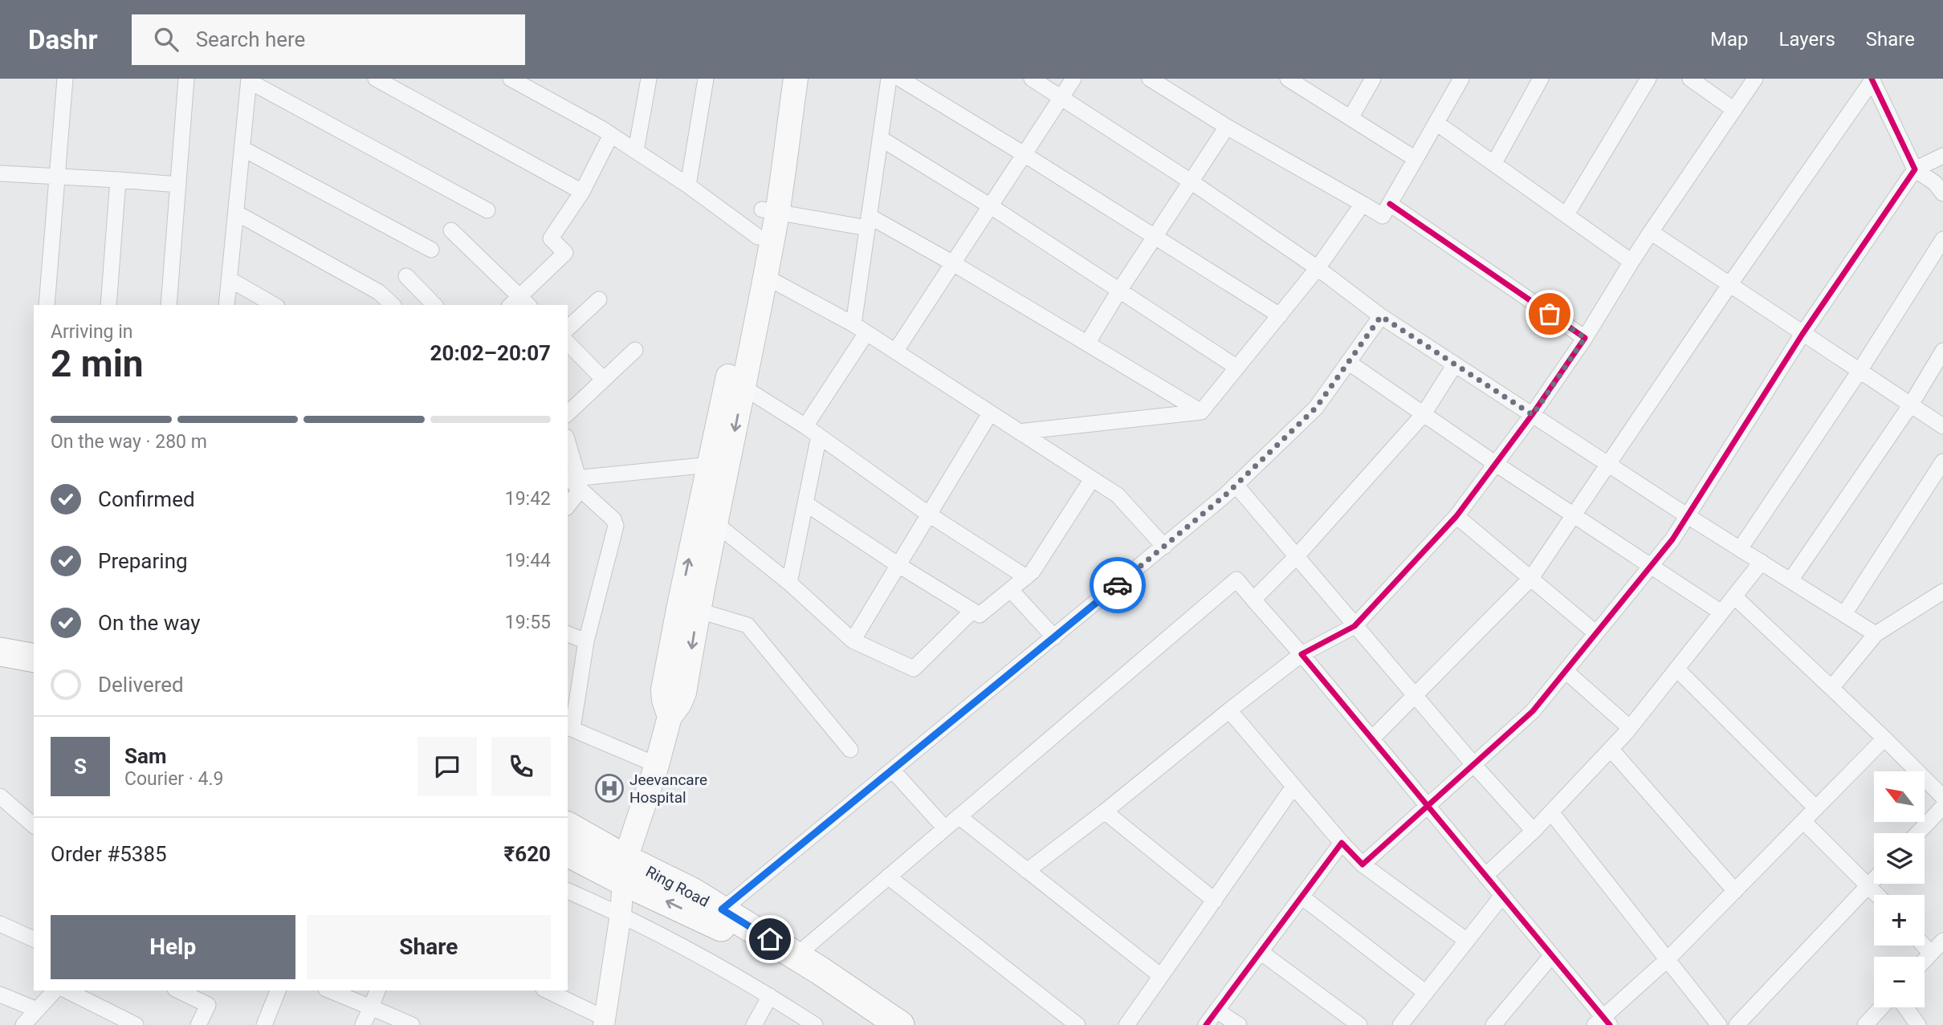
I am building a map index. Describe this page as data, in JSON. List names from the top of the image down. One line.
{"streets":{"highway":["Ring Road"]},"places":{"hospital":["Jeevancare Hospital"]},"north":"top left","page":{"header":"Dashr","search":"Search here","nav":["Map","Layers","Share"],"heading":["2 min","Arriving in","20:02–20:07"],"panel":["Sam","Courier · 4.9","Order #5385","₹620"],"bar":"On the way · 280 m","list":[["Confirmed","19:42"],["Preparing","19:44"],["On the way","19:55"],"Delivered"],"round":"S","map_buttons":["+","−"],"buttons":["Help","Share"]}}
